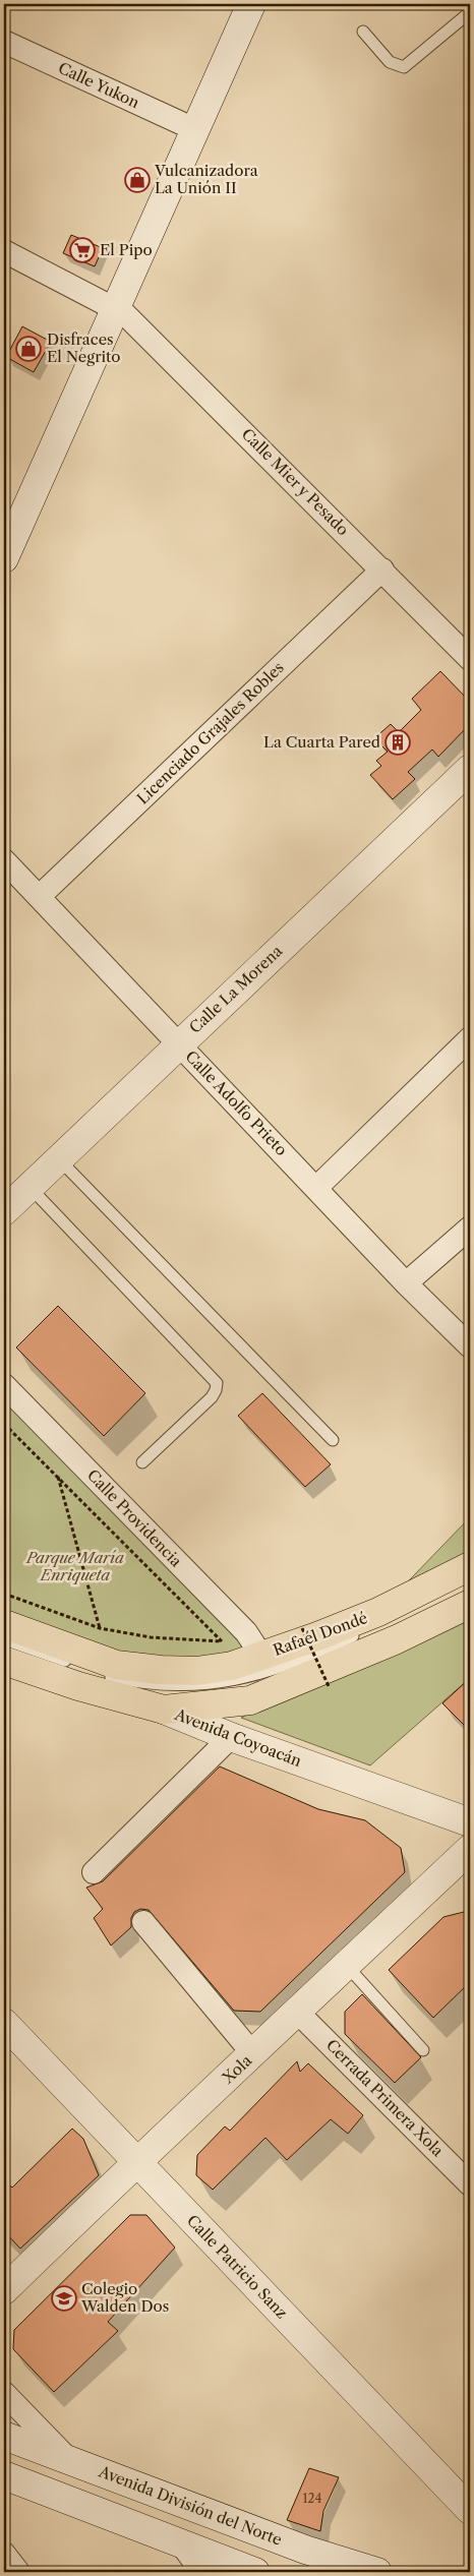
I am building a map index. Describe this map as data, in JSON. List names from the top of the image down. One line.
{"streets":{"main road":["Rafaél Dondé","Avenida Coyoacán"],"street":["Calle Yukon","Calle Mier y Pesado","Licenciado Grajales Robles","Calle La Morena","Calle Adolfo Prieto","Calle Providencia","Xola","Cerrada Primera Xola","Calle Patricio Sanz","Avenida División del Norte"]},"crossings":[["Calle Mier y Pesado","Licenciado Grajales Robles"],["Licenciado Grajales Robles","Calle Adolfo Prieto"],["Calle La Morena","Calle Adolfo Prieto"],["Calle Providencia","Rafaél Dondé"],["Rafaél Dondé","Avenida Coyoacán"],["Xola","Cerrada Primera Xola"],["Xola","Calle Patricio Sanz"]],"parks":["Parque María Enriqueta"],"places":{"shop":["Vulcanizadora La Unión II","Disfraces El Negrito"],"supermarket":["El Pipo"],"building":["La Cuarta Pared"],"school or university":["Colegio Walden Dos"]},"house_numbers":["124"]}
